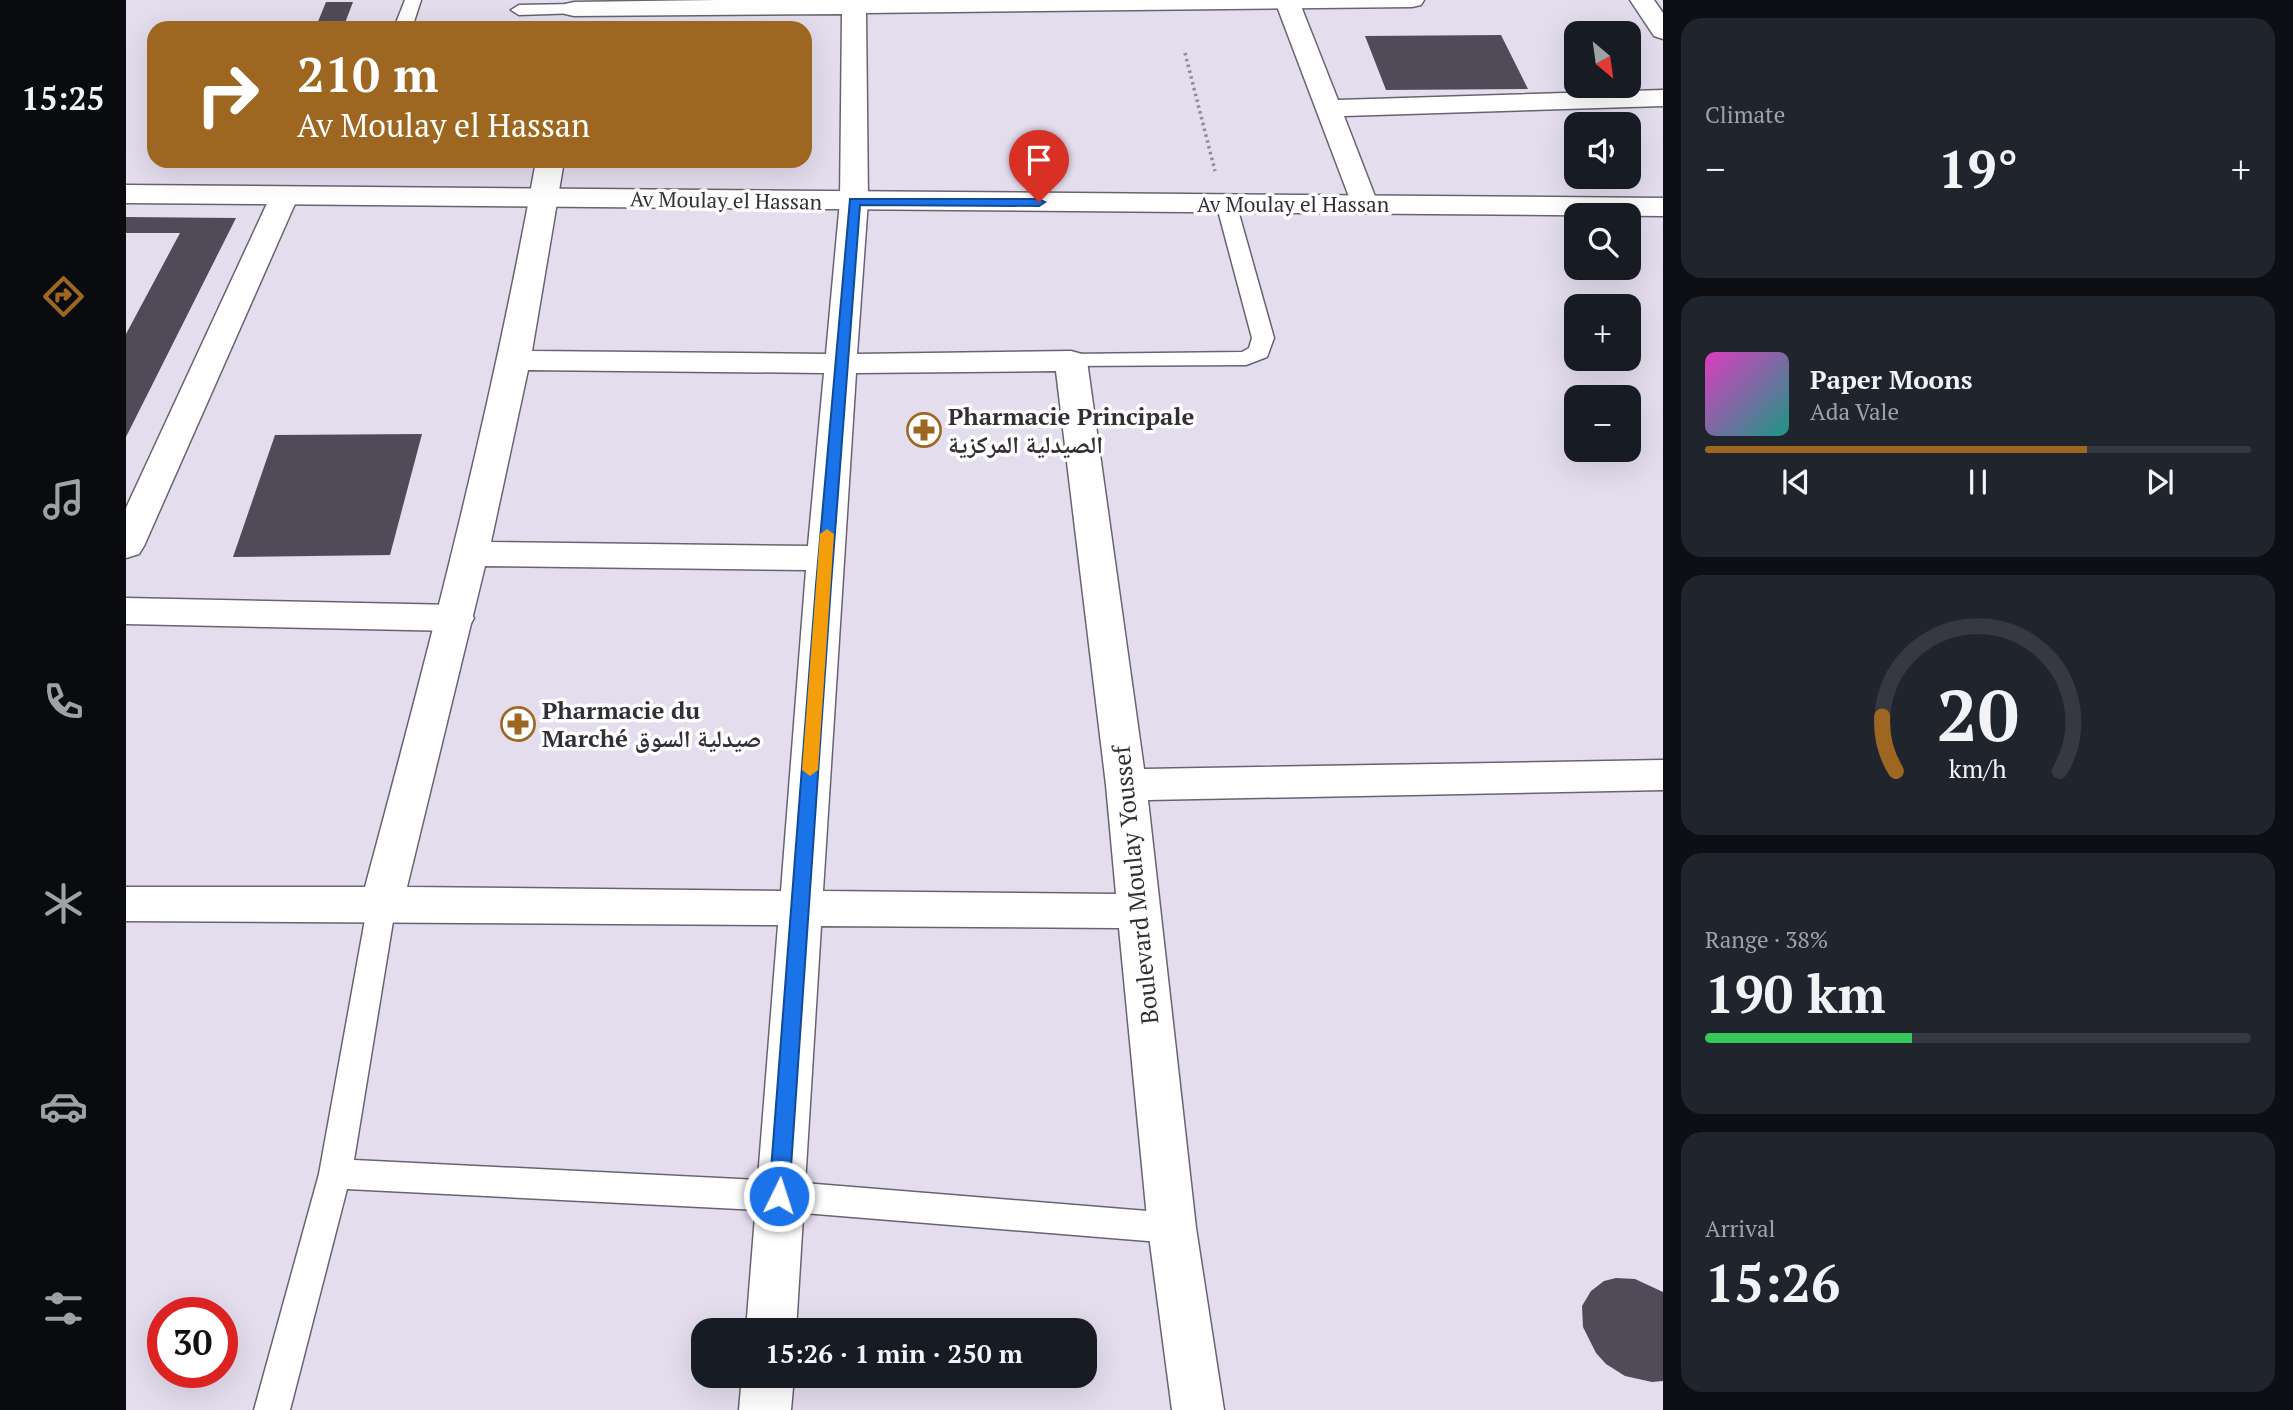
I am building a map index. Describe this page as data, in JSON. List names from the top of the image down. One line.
{"streets":{"street":["Av Moulay el Hassan","Boulevard Moulay Youssef"]},"places":{"pharmacy":["Pharmacie Principale الصيدلية المركزية","Pharmacie du Marché صيدلية السوق"]},"north":"bottom right","page":{"tabs":"15:25","tile":["Climate",["Range · 38%","190 km"],["Arrival","15:26"]],"map_buttons":["+","−"],"turn":["210 m","Av Moulay el Hassan"],"heat":["−","19°","+"],"song":["Paper Moons","Ada Vale"],"limit":"30","trip":"15:26 · 1 min · 250 m","gauge":["20","km/h"]}}
